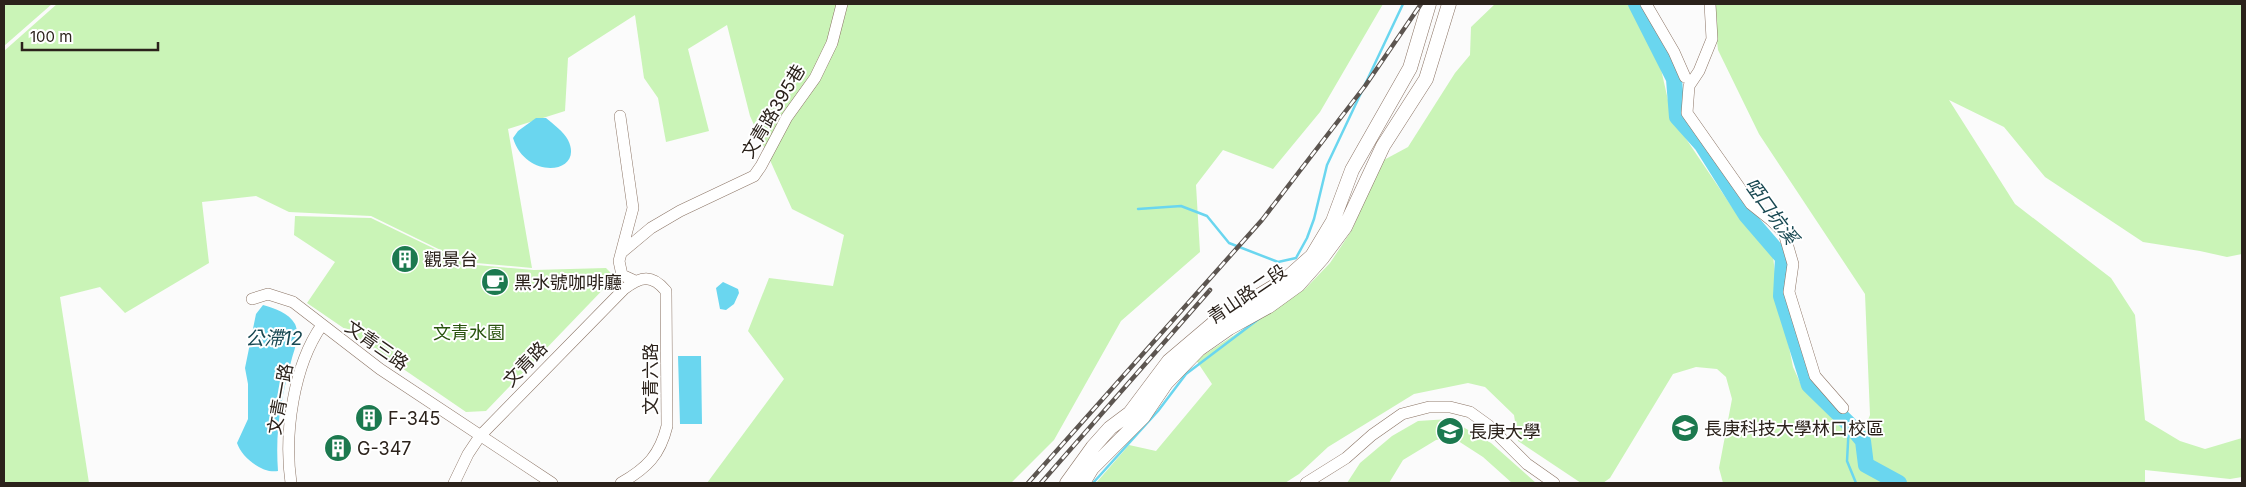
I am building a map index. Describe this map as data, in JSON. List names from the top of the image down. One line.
{"streets":{"street":["文青路395巷","青山路二段","文青三路","文青路","文青六路","文青一路"]},"crossings":[["文青三路","文青路"],["文青三路","文青一路"],["文青路","文青六路"]],"water":["啞口坑溪","公滯12"],"parks":["文青水園"],"places":{"building":["觀景台","F-345","G-347"],"cafe":["黑水號咖啡廳"],"school or university":["長庚科技大學林口校區","長庚大學"]},"scale_bar":"100 m"}
